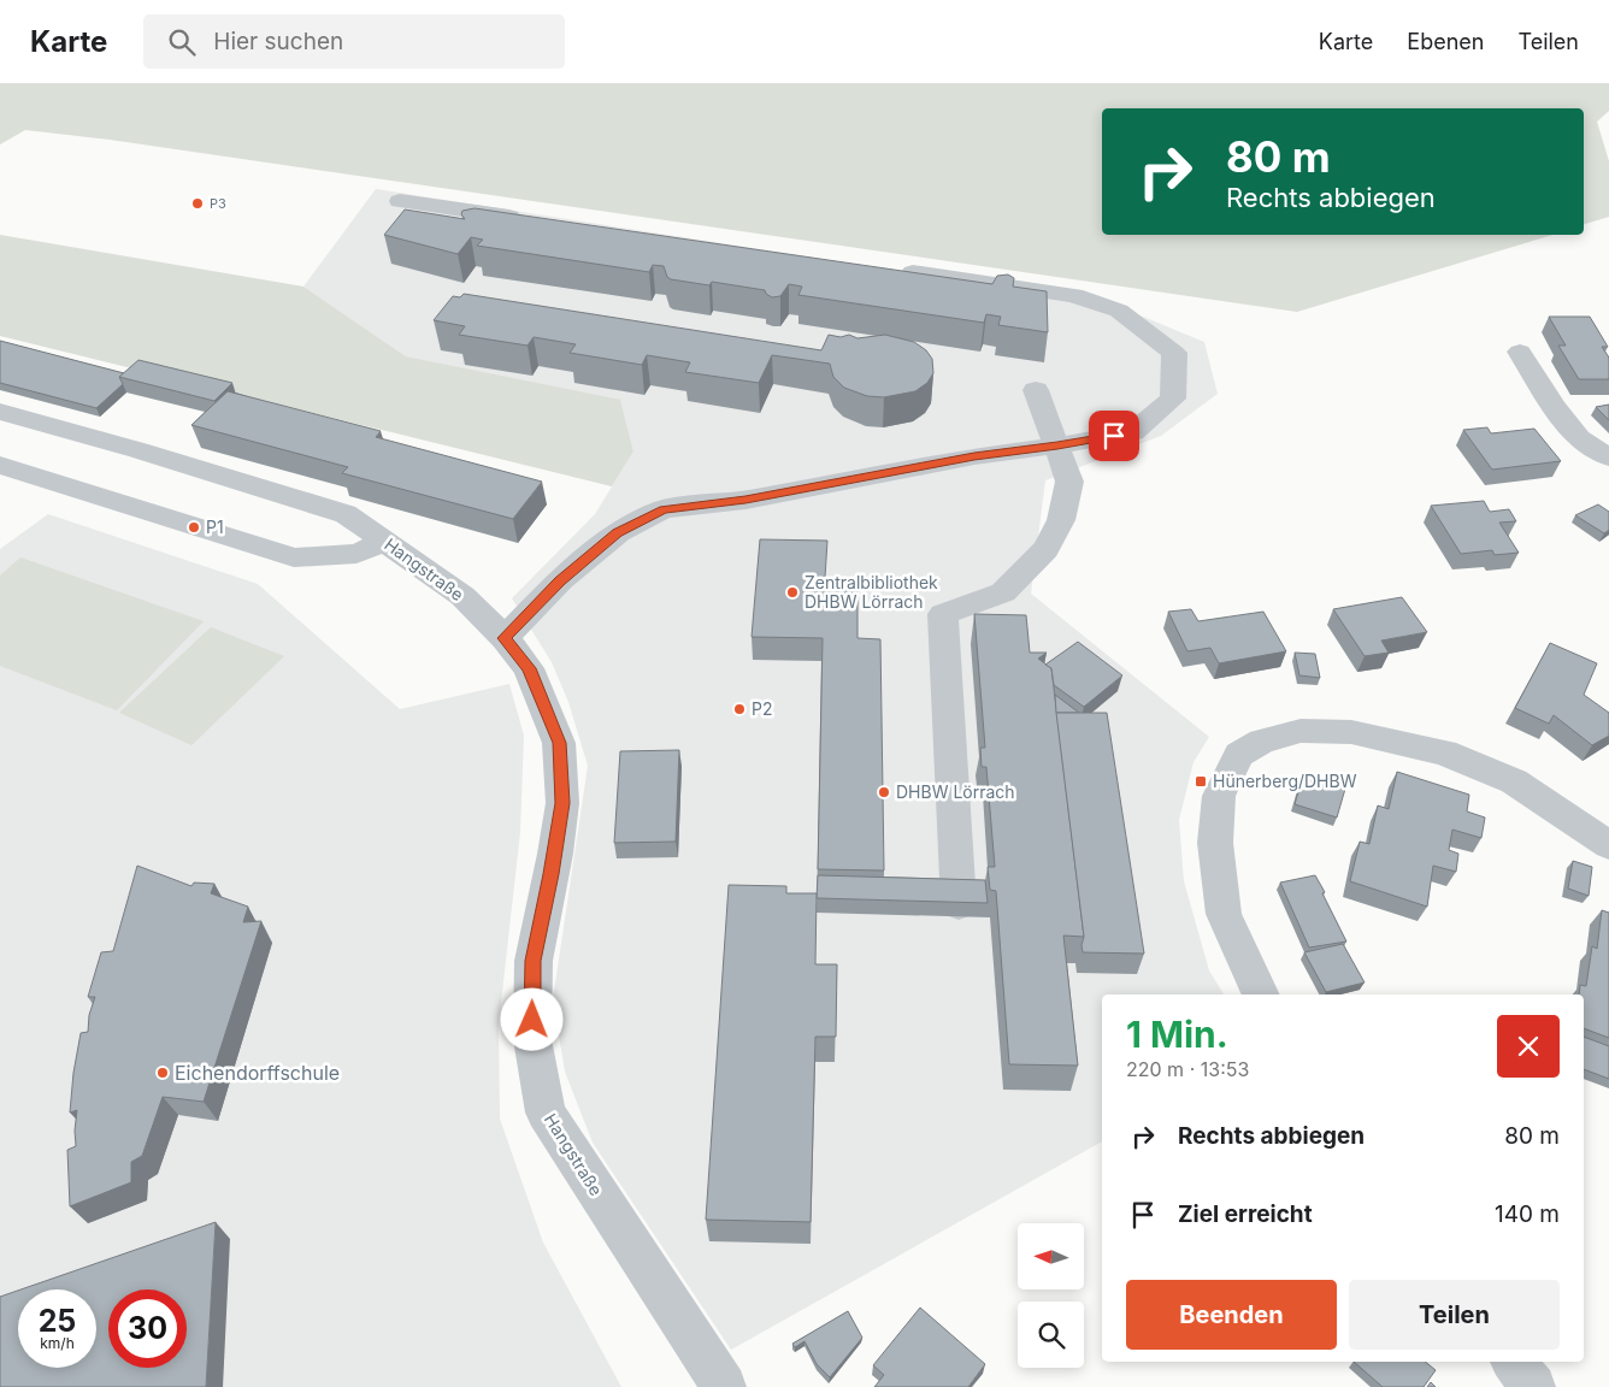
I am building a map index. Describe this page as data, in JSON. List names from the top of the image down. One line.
{"streets":{"street":["Hangstraße"]},"places":{"other":["P3","P1","Zentralbibliothek DHBW Lörrach","P2","DHBW Lörrach","Eichendorffschule"],"transit":["Hünerberg/DHBW"]},"north":"left","page":{"header":"Karte","search":"Hier suchen","nav":["Karte","Ebenen","Teilen"],"turn":["80 m","Rechts abbiegen"],"heading":["1 Min.","220 m · 13:53"],"list":[{"name":"Rechts abbiegen","value":"80 m"},{"name":"Ziel erreicht","value":"140 m"}],"buttons":["Beenden","Teilen"],"speed":"25 km/h","limit":"30"}}
